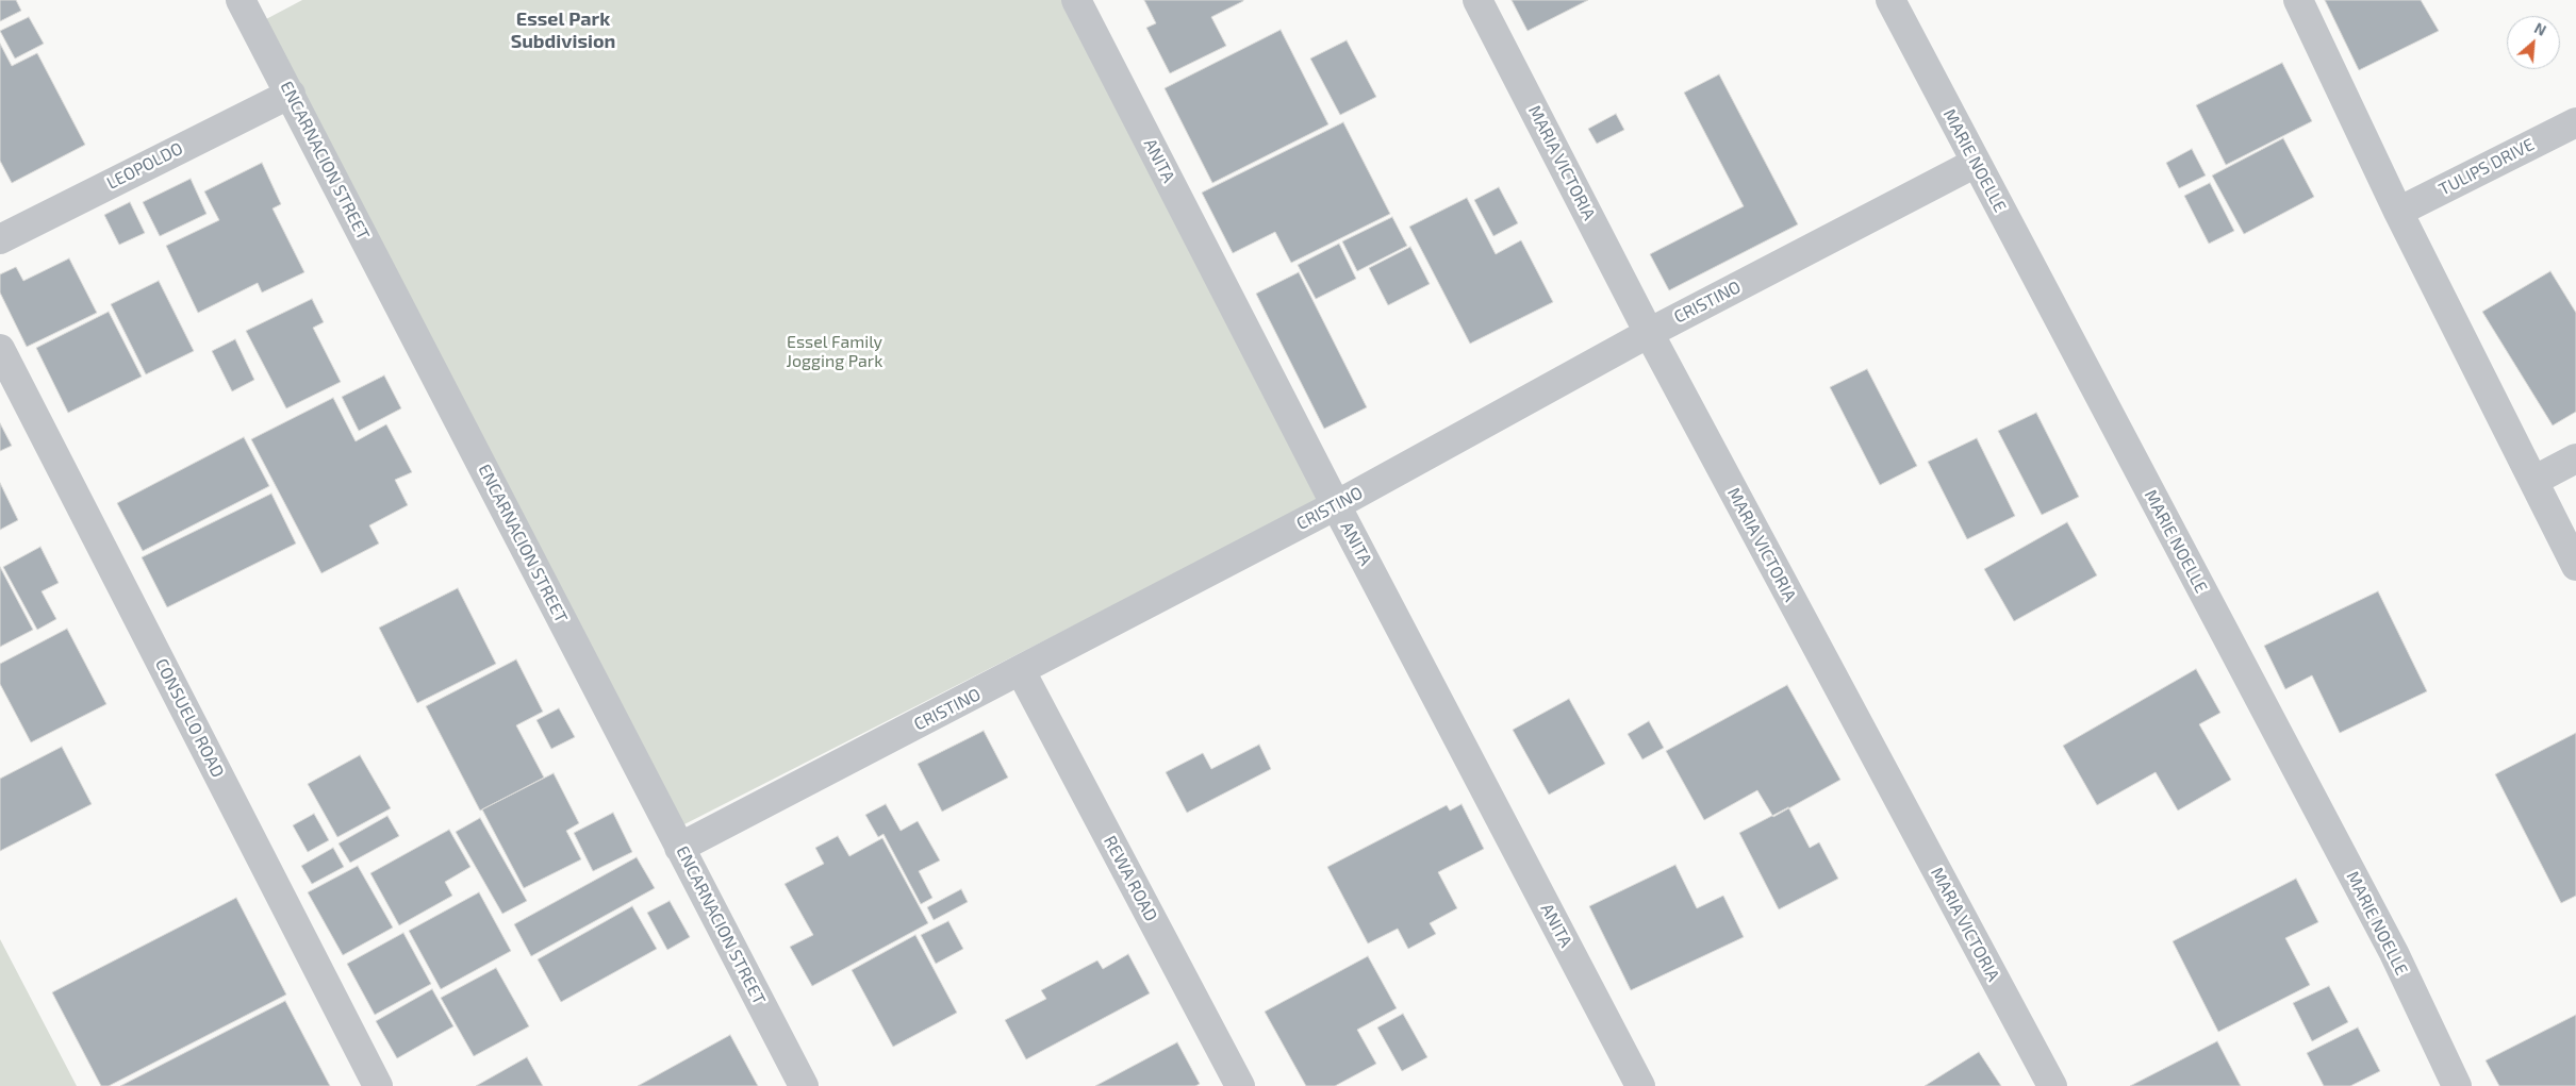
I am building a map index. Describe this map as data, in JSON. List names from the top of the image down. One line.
{"streets":{"street":["ENCARNACION STREET","ANITA","MARIE NOELLE","MARIA VICTORIA","LEOPOLDO","TULIPS DRIVE","CRISTINO","CONSUELO ROAD","REWA ROAD"]},"crossings":[["ENCARNACION STREET","LEOPOLDO"],["ENCARNACION STREET","CRISTINO"],["ANITA","CRISTINO"],["MARIE NOELLE","CRISTINO"],["MARIA VICTORIA","CRISTINO"],["CRISTINO","REWA ROAD"]],"districts":["Essel Park Subdivision"],"parks":["Essel Family Jogging Park"],"north":"top right"}
